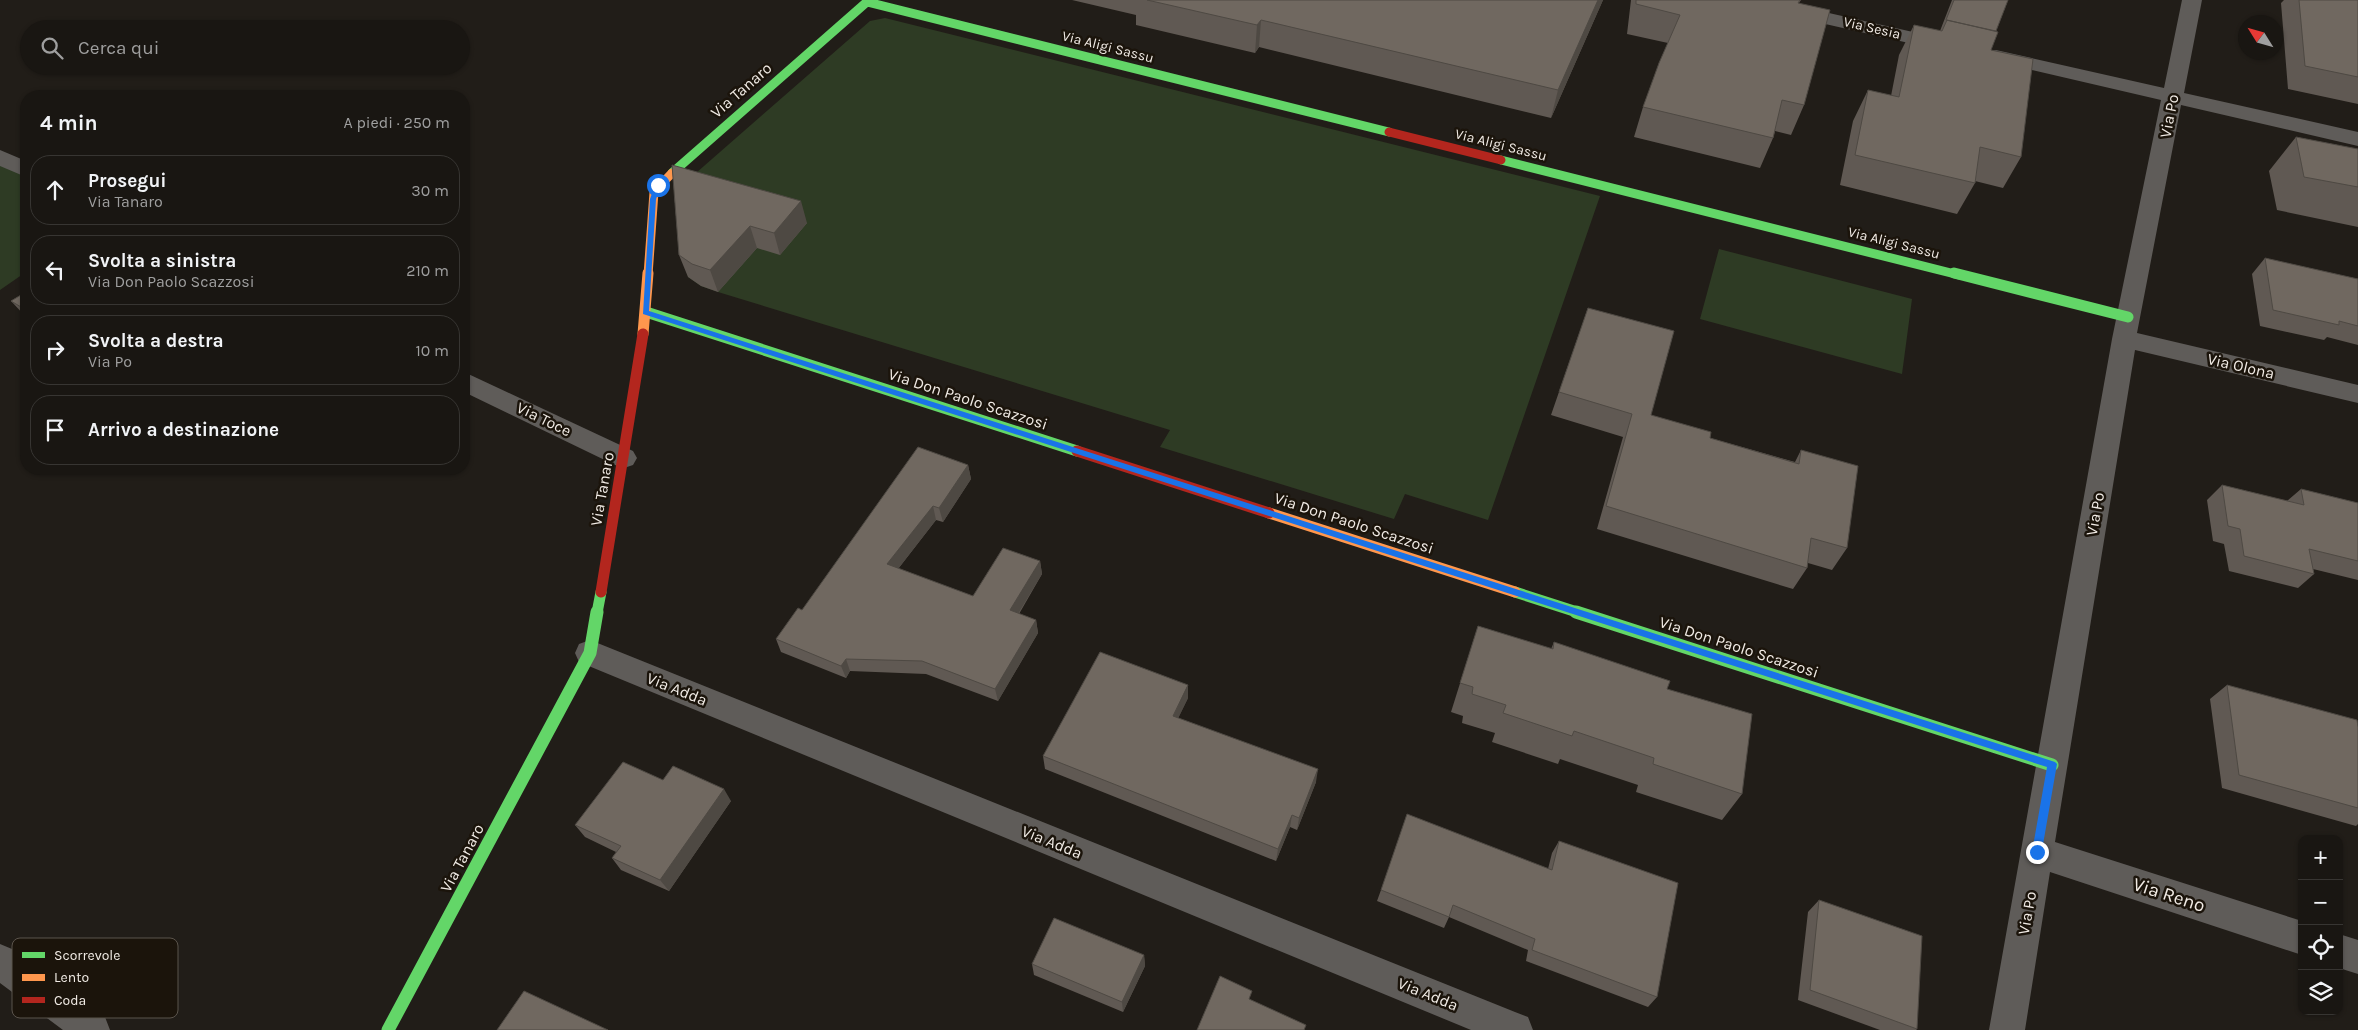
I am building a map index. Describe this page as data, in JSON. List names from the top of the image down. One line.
{"streets":{"street":["Via Sesia","Via Aligi Sassu","Via Tanaro","Via Po","Via Olona","Via Don Paolo Scazzosi","Via Toce","Via Adda","Via Reno"]},"crossings":[["Via Aligi Sassu","Via Tanaro"],["Via Aligi Sassu","Via Po"],["Via Aligi Sassu","Via Olona"],["Via Tanaro","Via Don Paolo Scazzosi"],["Via Tanaro","Via Toce"],["Via Tanaro","Via Adda"],["Via Po","Via Olona"],["Via Po","Via Don Paolo Scazzosi"],["Via Po","Via Reno"]],"legend":["Scorrevole","Lento","Coda"],"north":"top left","page":{"search":"Cerca qui","heading":["4 min","A piedi · 250 m"],"list":[["Prosegui","Via Tanaro","30 m"],["Svolta a sinistra","Via Don Paolo Scazzosi","210 m"],["Svolta a destra","Via Po","10 m"],"Arrivo a destinazione"],"map_buttons":["+","−"]}}
